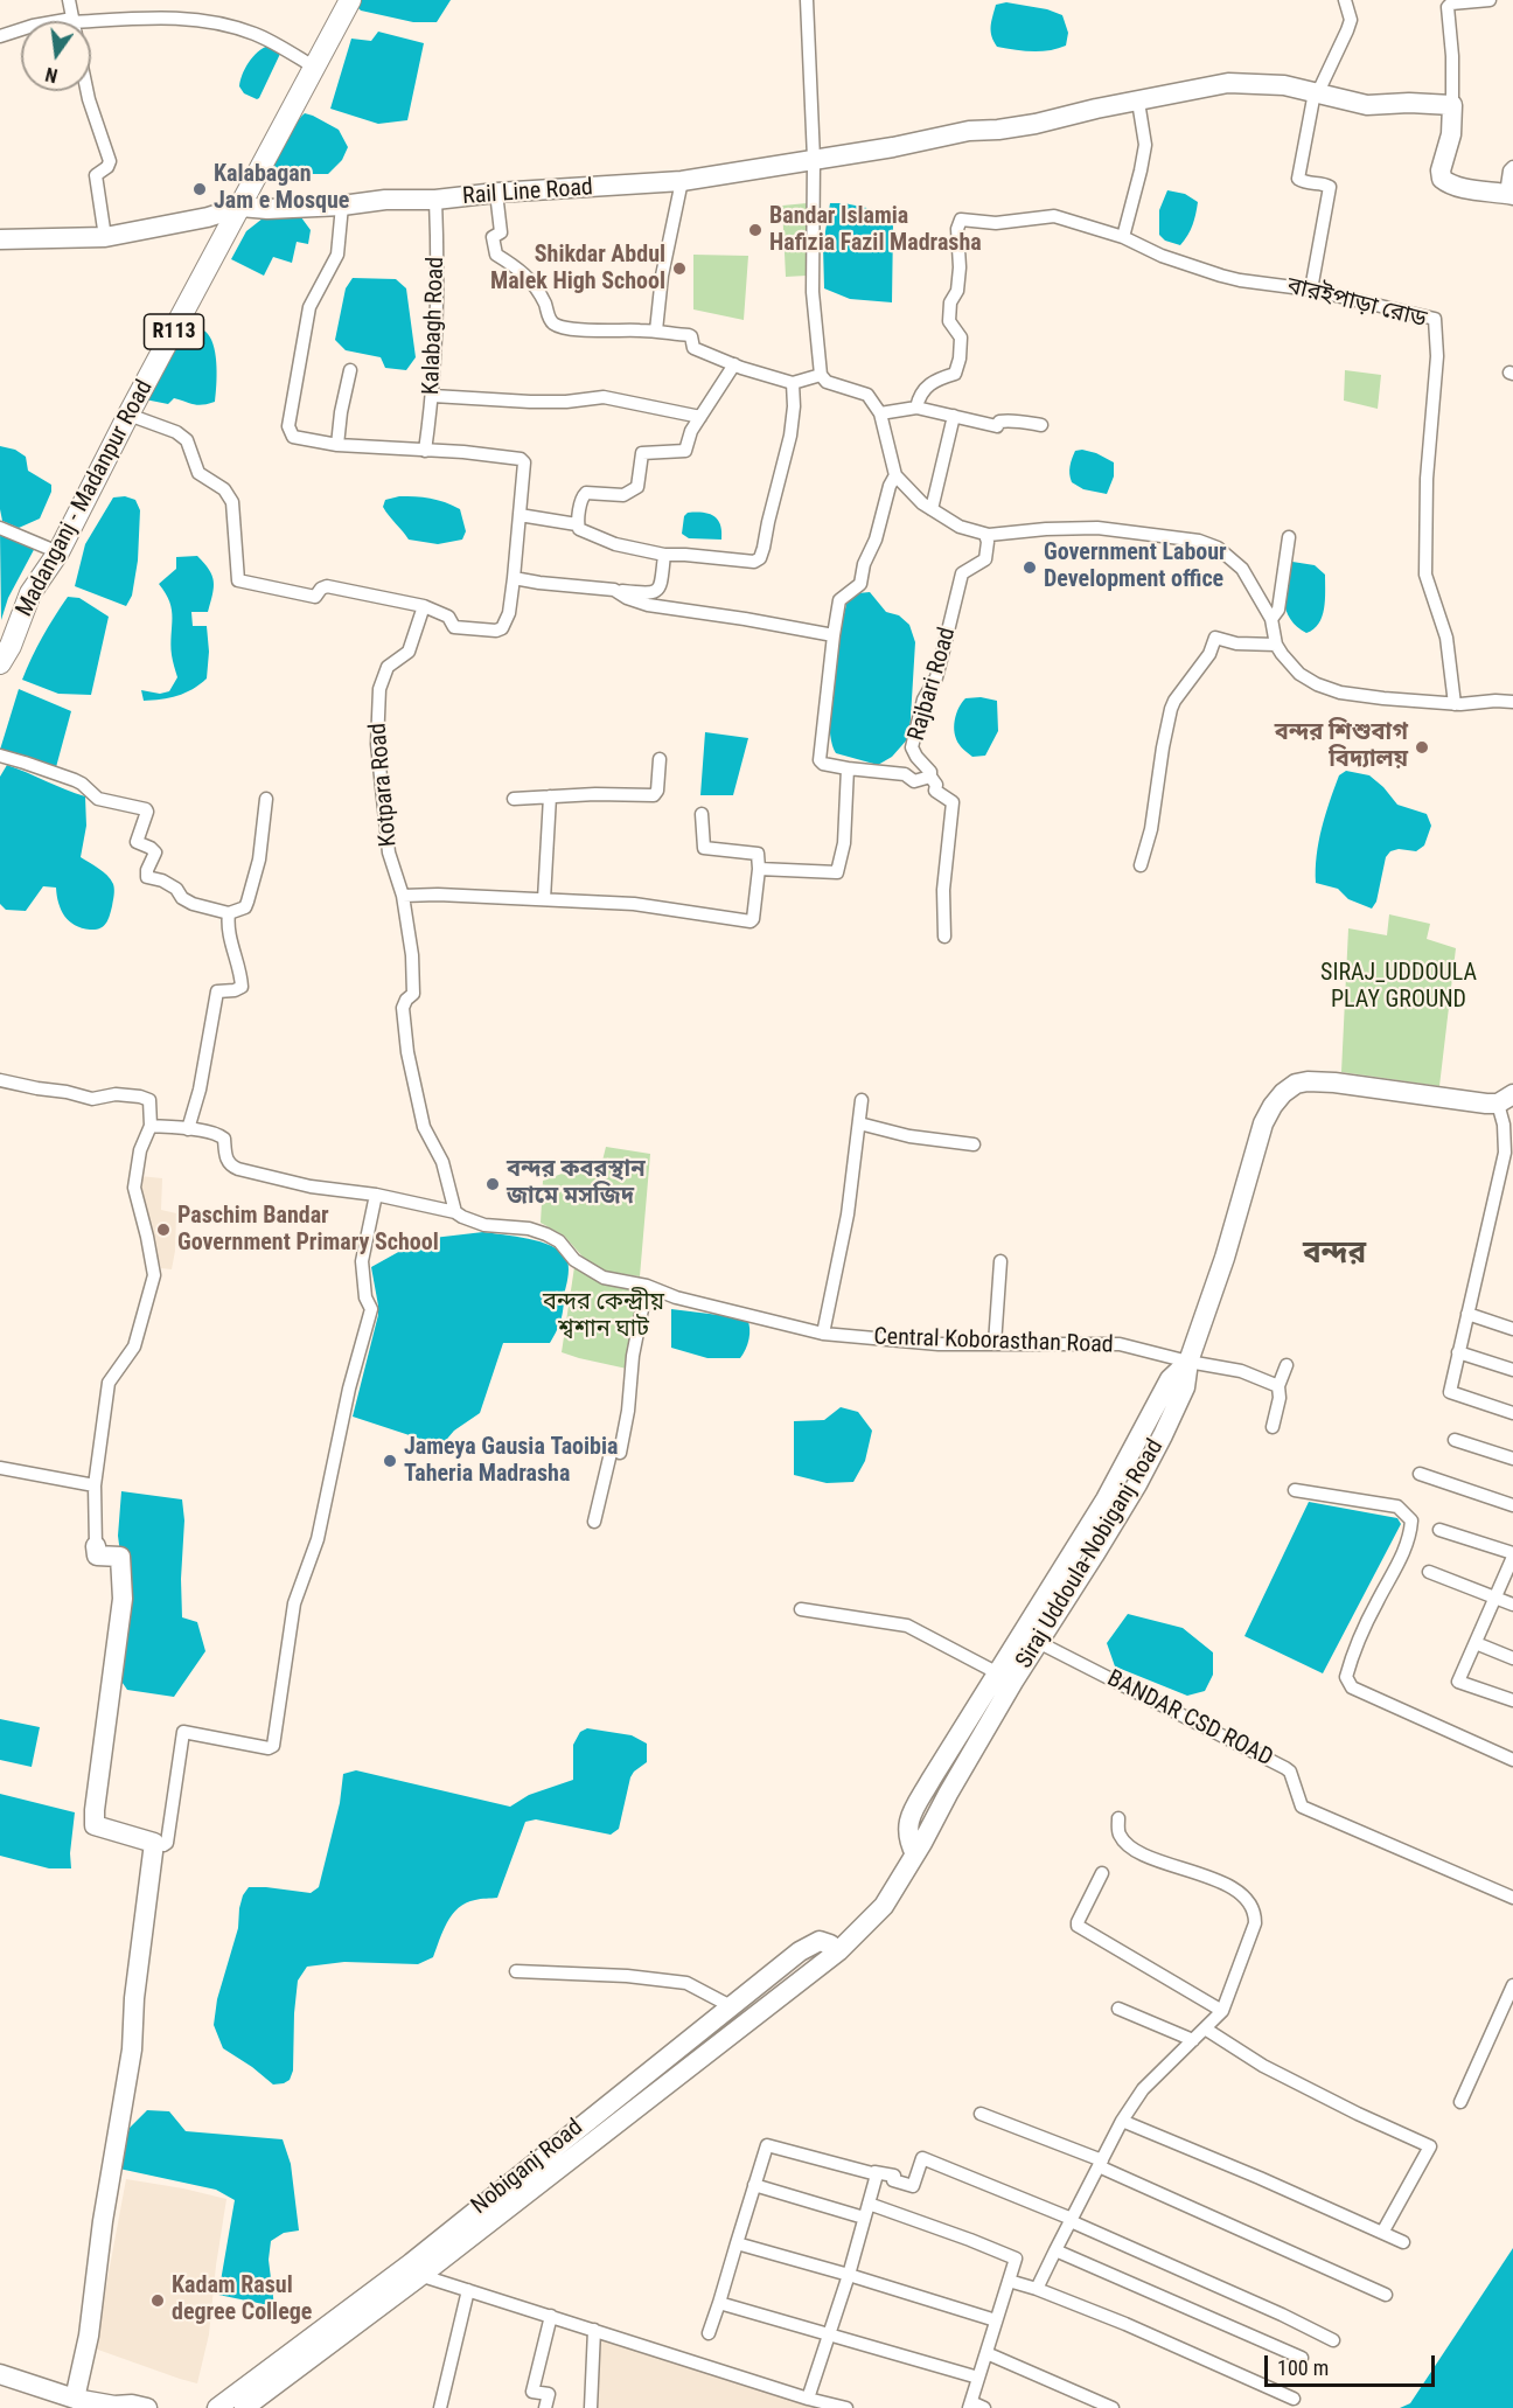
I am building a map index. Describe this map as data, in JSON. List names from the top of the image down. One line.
{"streets":{"main road":["Rail Line Road","R113","Madanganj - Madanpur Road","Siraj Uddoula-Nobiganj Road","Nobiganj Road"],"street":["বারইপাড়া রোড","Kalabagh Road","Rajbari Road","Kotpara Road","Central Koborasthan Road","BANDAR CSD ROAD"]},"crossings":[["Rail Line Road","Kalabagh Road"],["Rail Line Road","Madanganj - Madanpur Road"],["Kotpara Road","Central Koborasthan Road"],["Central Koborasthan Road","Siraj Uddoula-Nobiganj Road"],["Siraj Uddoula-Nobiganj Road","BANDAR CSD ROAD"],["Siraj Uddoula-Nobiganj Road","Nobiganj Road"]],"districts":["বন্দর"],"parks":["SIRAJ_UDDOULA PLAY GROUND","বন্দর কেন্দ্রীয় শ্বশান ঘাট"],"places":["Kalabagan Jam e Mosque","Bandar Islamia Hafizia Fazil Madrasha","Shikdar Abdul Malek High School","Government Labour Development office","বন্দর শিশুবাগ বিদ্যালয়","বন্দর কবরস্থান জামে মসজিদ","Paschim Bandar Government Primary School","Jameya Gausia Taoibia Taheria Madrasha","Kadam Rasul degree College"],"scale_bar":"100 m","north":"bottom"}
